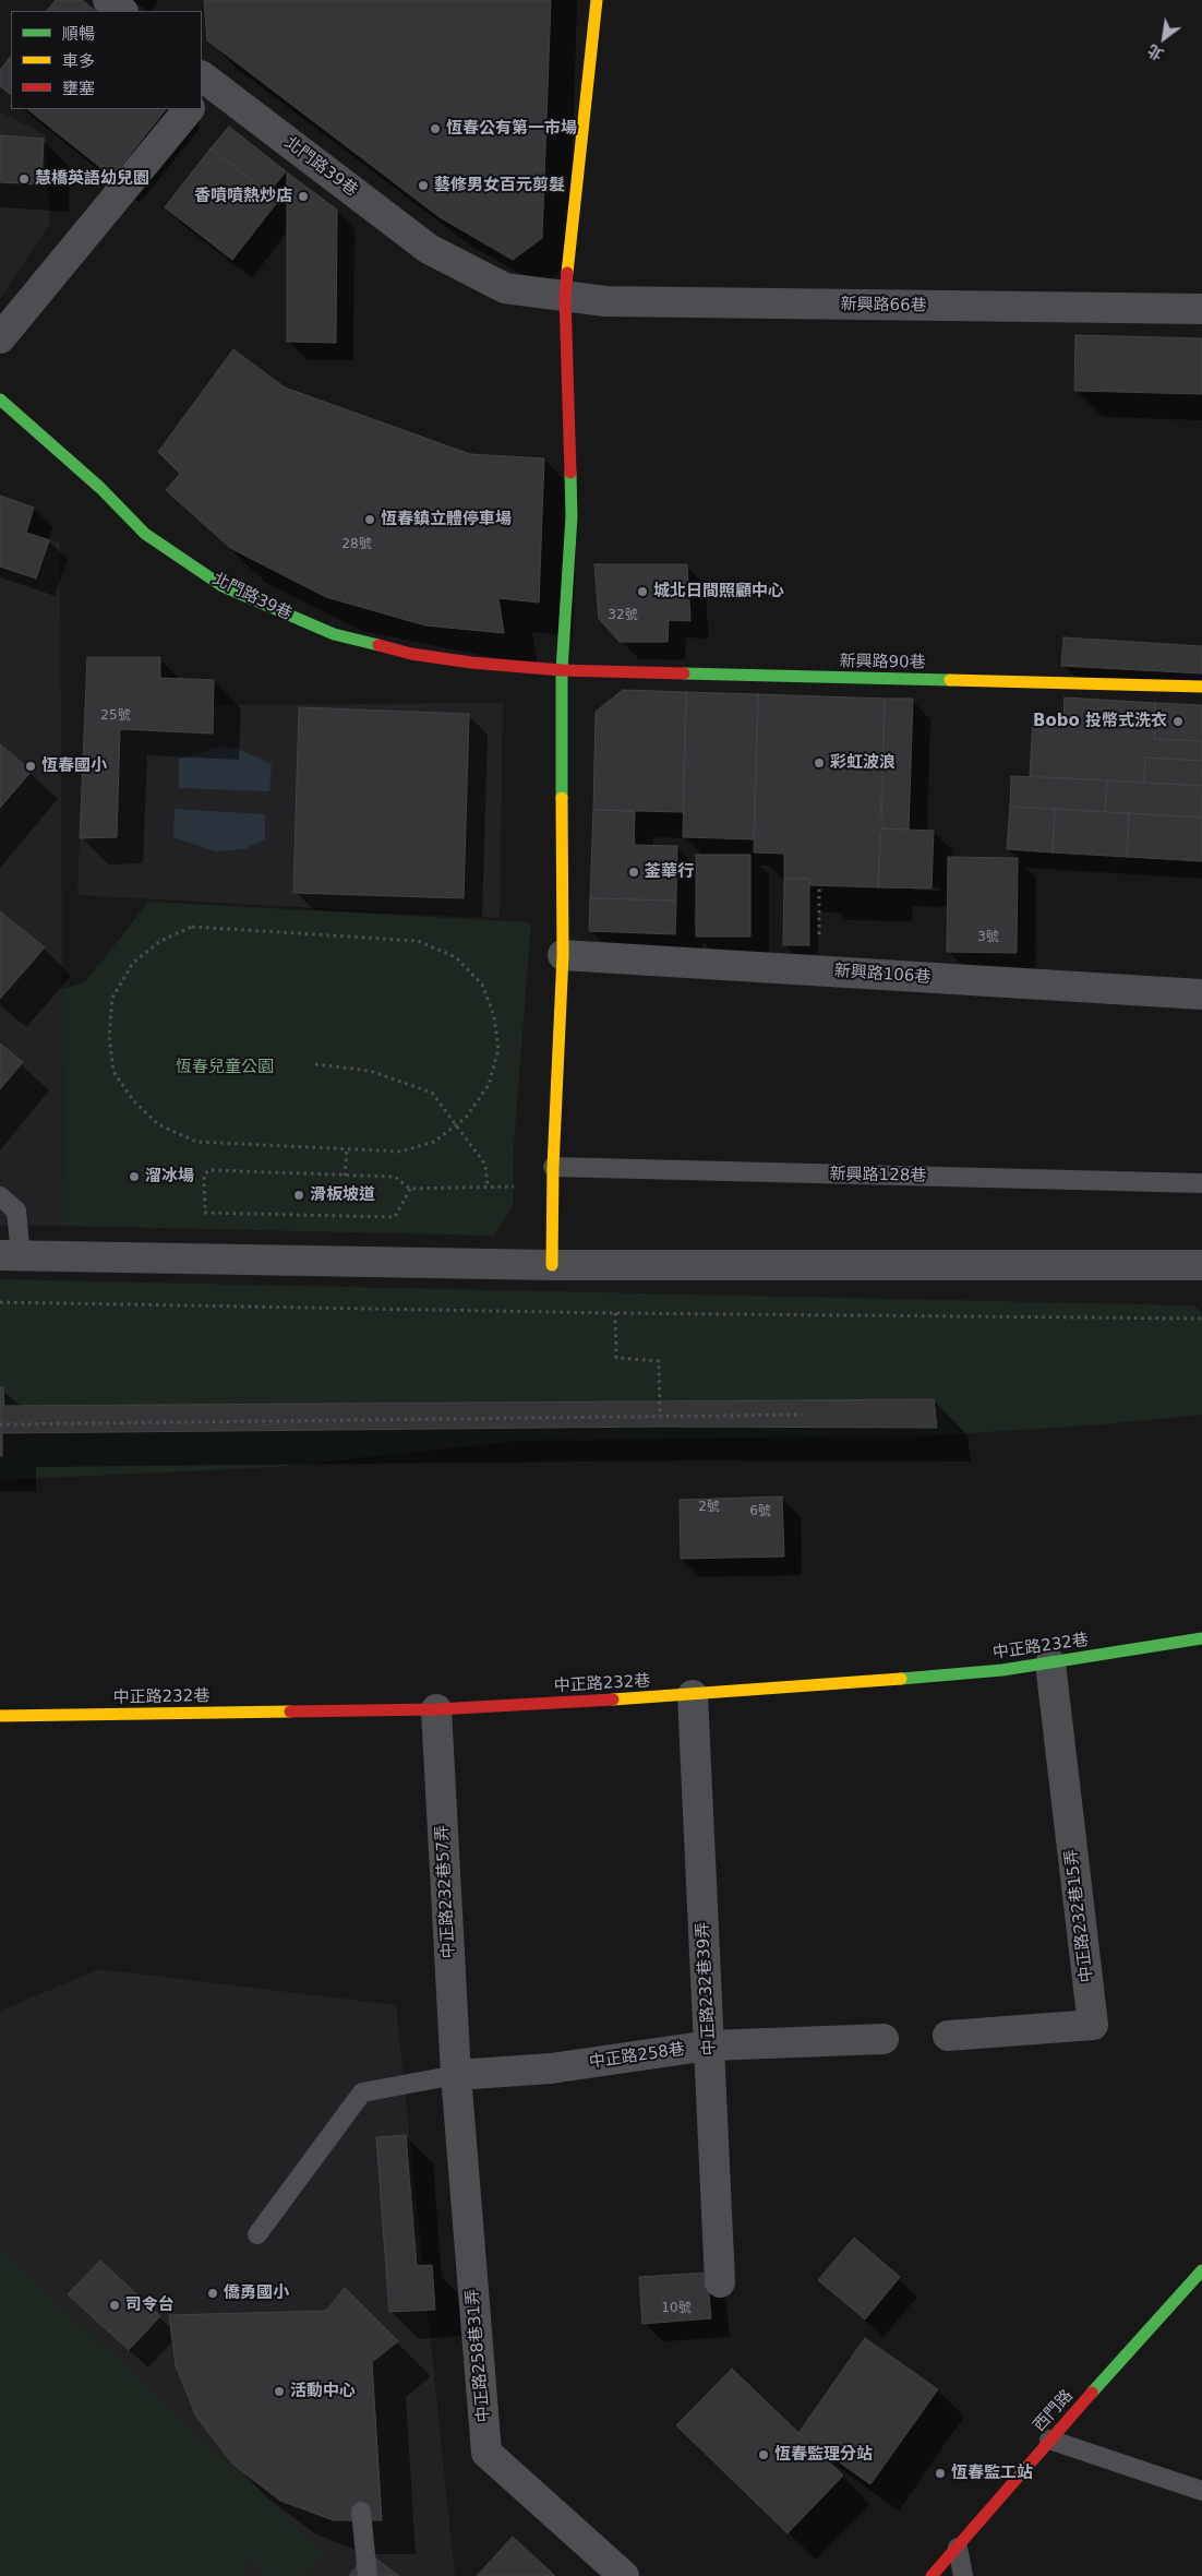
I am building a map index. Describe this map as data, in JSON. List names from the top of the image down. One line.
{"streets":{"street":["北門路39巷","新興路66巷","新興路90巷","新興路106巷","中正路232巷","中正路232巷57弄","中正路232巷15弄","中正路232巷39弄","中正路258巷","中正路258巷31弄","西門路"],"lane":["新興路128巷"]},"crossings":[["北門路39巷","新興路66巷"],["北門路39巷","新興路90巷"],["中正路232巷","中正路232巷57弄"],["中正路232巷","中正路232巷15弄"],["中正路232巷","中正路232巷39弄"],["中正路232巷57弄","中正路258巷"],["中正路232巷57弄","中正路258巷31弄"],["中正路232巷39弄","中正路258巷"],["中正路258巷","中正路258巷31弄"]],"parks":["恆春兒童公園"],"places":["恆春公有第一市場","慧橋英語幼兒園","藝修男女百元剪髮","香噴噴熱炒店","恆春鎮立體停車場","城北日間照顧中心","Bobo 投幣式洗衣","彩虹波浪","恆春國小","菳華行","溜冰場","滑板坡道","僑勇國小","司令台","活動中心","恆春監理分站","恆春監工站"],"house_numbers":["28號","32號","25號","3號","2號","6號","10號"],"legend":["順暢","車多","壅塞"],"north":"bottom left"}
